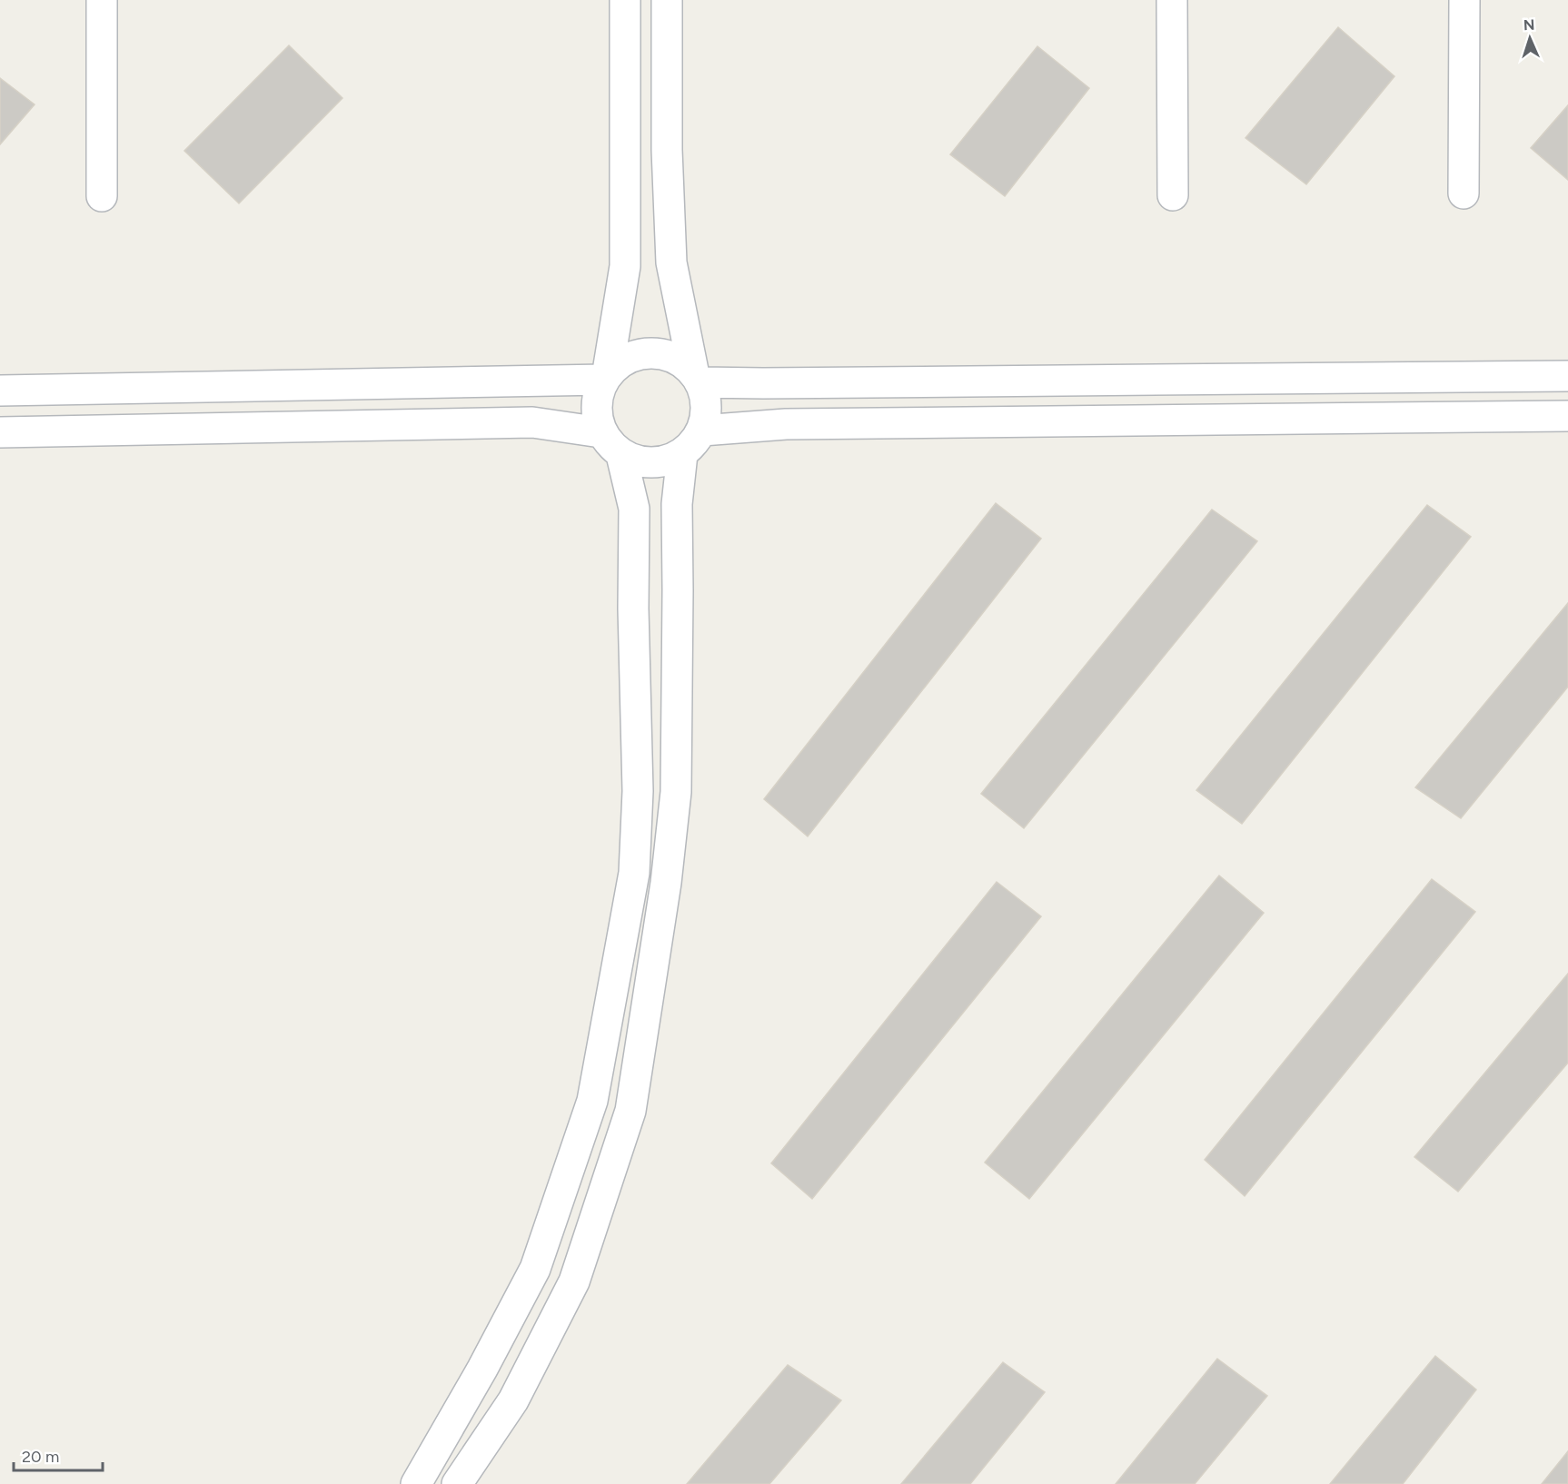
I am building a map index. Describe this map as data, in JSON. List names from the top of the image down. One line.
{"scale_bar":"20 m","north":"top"}
